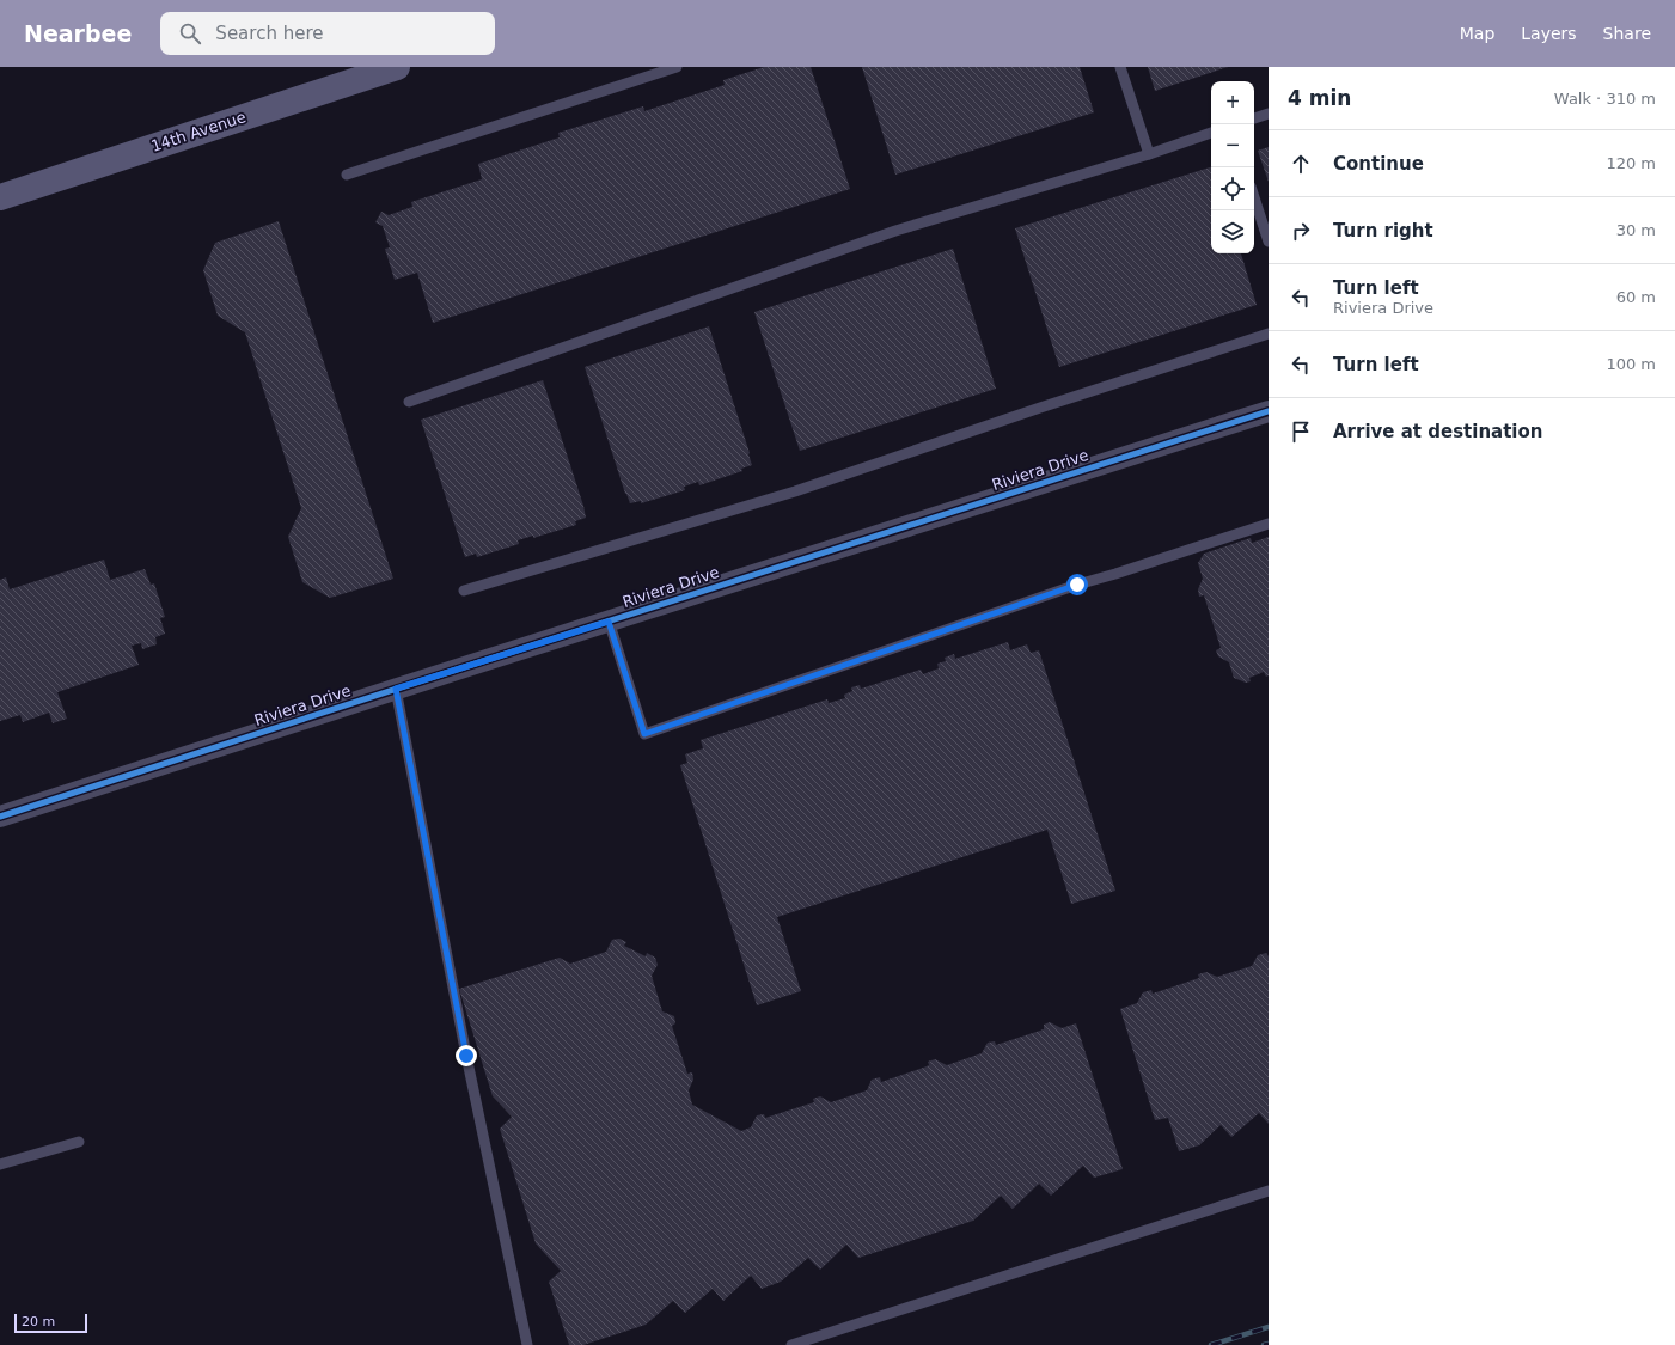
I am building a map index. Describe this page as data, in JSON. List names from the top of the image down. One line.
{"streets":{"main road":["14th Avenue"],"street":["Riviera Drive"]},"scale_bar":"20 m","page":{"header":"Nearbee","search":"Search here","nav":["Map","Layers","Share"],"heading":["4 min","Walk · 310 m"],"map_buttons":["+","−"],"list":[["Continue","120 m"],["Turn right","30 m"],["Turn left","Riviera Drive","60 m"],["Turn left","100 m"],"Arrive at destination"],"scale":"20 m"}}
